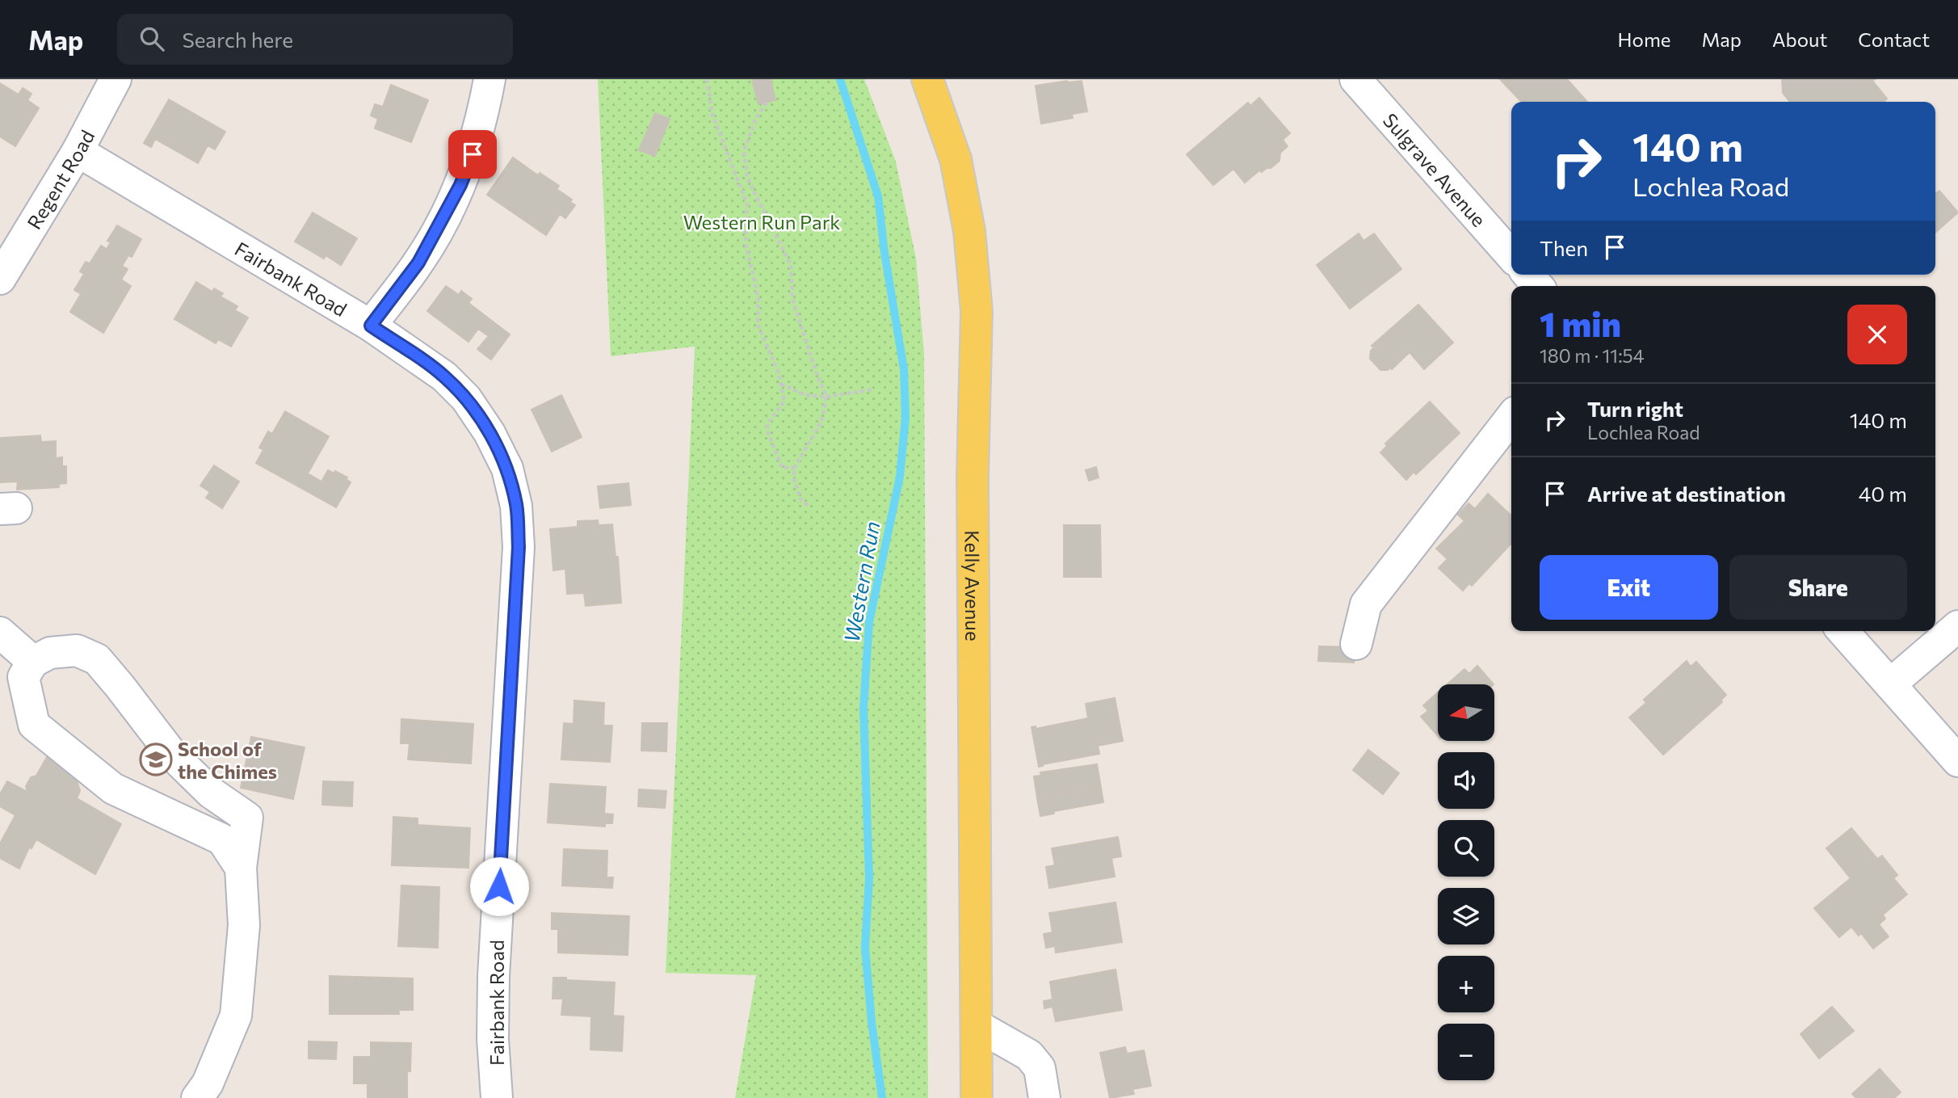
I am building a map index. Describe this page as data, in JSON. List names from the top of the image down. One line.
{"streets":{"main road":["Kelly Avenue"],"street":["Sulgrave Avenue","Regent Road","Fairbank Road"]},"crossings":[["Regent Road","Fairbank Road"]],"water":["Western Run"],"parks":["Western Run Park"],"places":{"school or university":["School of the Chimes"]},"north":"left","page":{"header":"Map","search":"Search here","nav":["Home","Map","About","Contact"],"turn":["140 m","Lochlea Road"],"then":"Then","heading":["1 min","180 m · 11:54"],"list":[{"name":"Turn right","note":"Lochlea Road","value":"140 m"},{"name":"Arrive at destination","value":"40 m"}],"buttons":["Exit","Share"],"map_buttons":["+","−"]}}
